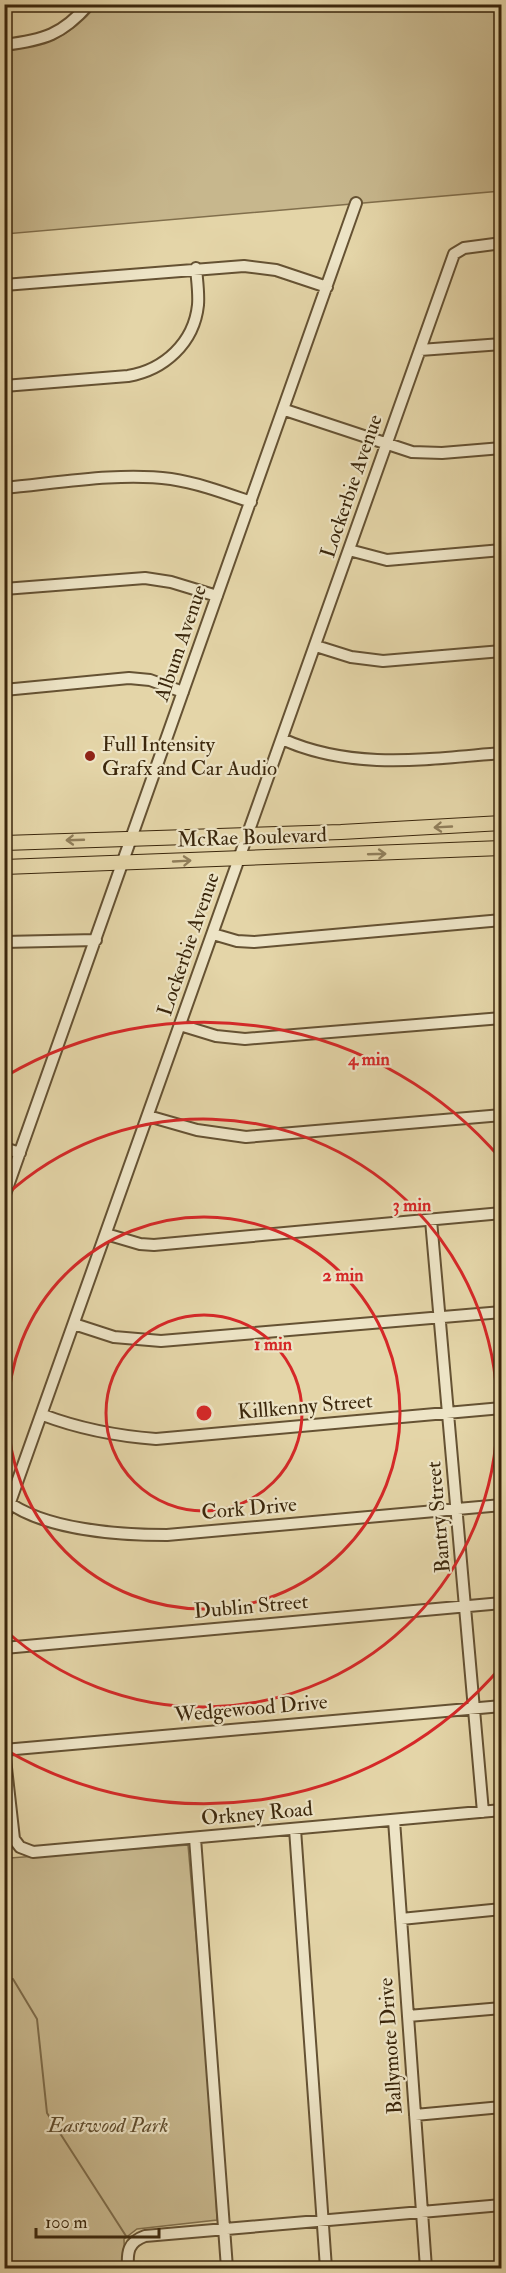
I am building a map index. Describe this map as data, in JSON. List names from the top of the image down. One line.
{"streets":{"main road":["McRae Boulevard"],"street":["Lockerbie Avenue","Album Avenue","Killkenny Street","Cork Drive","Bantry Street","Dublin Street","Wedgewood Drive","Orkney Road","Ballymote Drive"]},"crossings":[["Lockerbie Avenue","McRae Boulevard"],["Lockerbie Avenue","Killkenny Street"],["Lockerbie Avenue","Cork Drive"],["Album Avenue","McRae Boulevard"],["Killkenny Street","Bantry Street"],["Cork Drive","Bantry Street"],["Bantry Street","Dublin Street"],["Bantry Street","Wedgewood Drive"],["Bantry Street","Orkney Road"],["Wedgewood Drive","Orkney Road"],["Orkney Road","Ballymote Drive"]],"parks":["Eastwood Park"],"places":["Full Intensity Grafx and Car Audio"],"scale_bar":"100 m","rings":["4 min","3 min","2 min","1 min"]}
